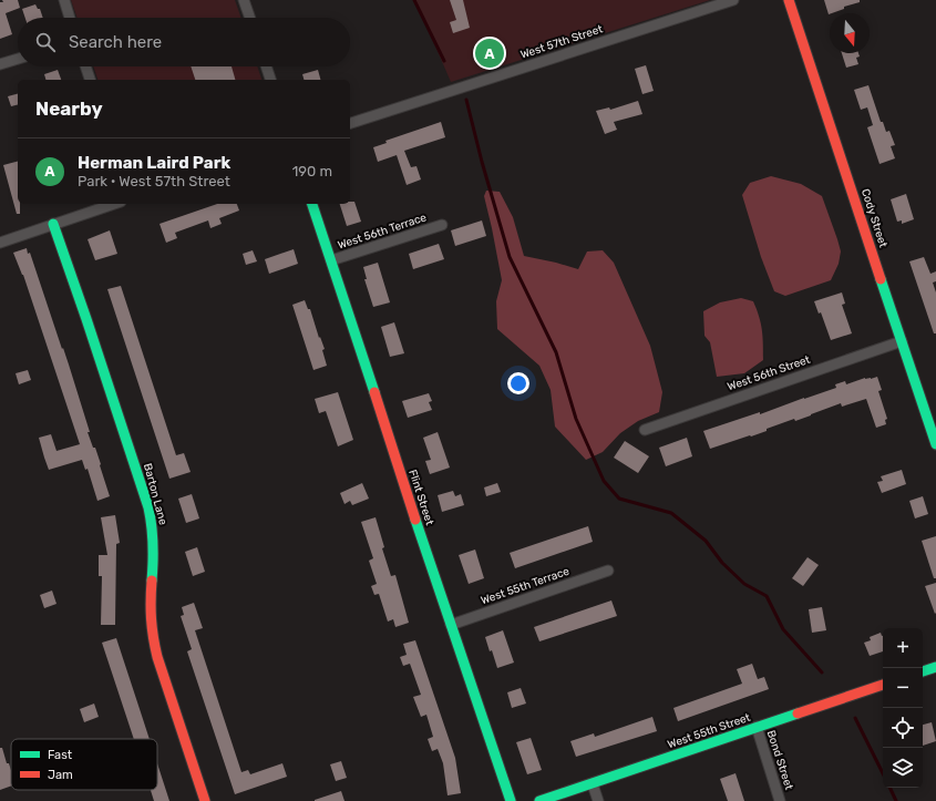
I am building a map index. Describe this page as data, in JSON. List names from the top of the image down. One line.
{"streets":{"street":["West 57th Street","Cody Street","West 56th Terrace","West 56th Street","Barton Lane","Flint Street","West 55th Terrace","West 55th Street","Bond Street"]},"crossings":[["Cody Street","West 56th Street"],["West 56th Terrace","Flint Street"],["Flint Street","West 55th Terrace"],["West 55th Street","Bond Street"]],"legend":["Fast","Jam"],"north":"bottom","page":{"search":"Search here","pins":"A","heading":"Nearby","list":[{"mark":"A","name":"Herman Laird Park","note":"Park · West 57th Street","value":"190 m"}],"map_buttons":["+","−"]}}
